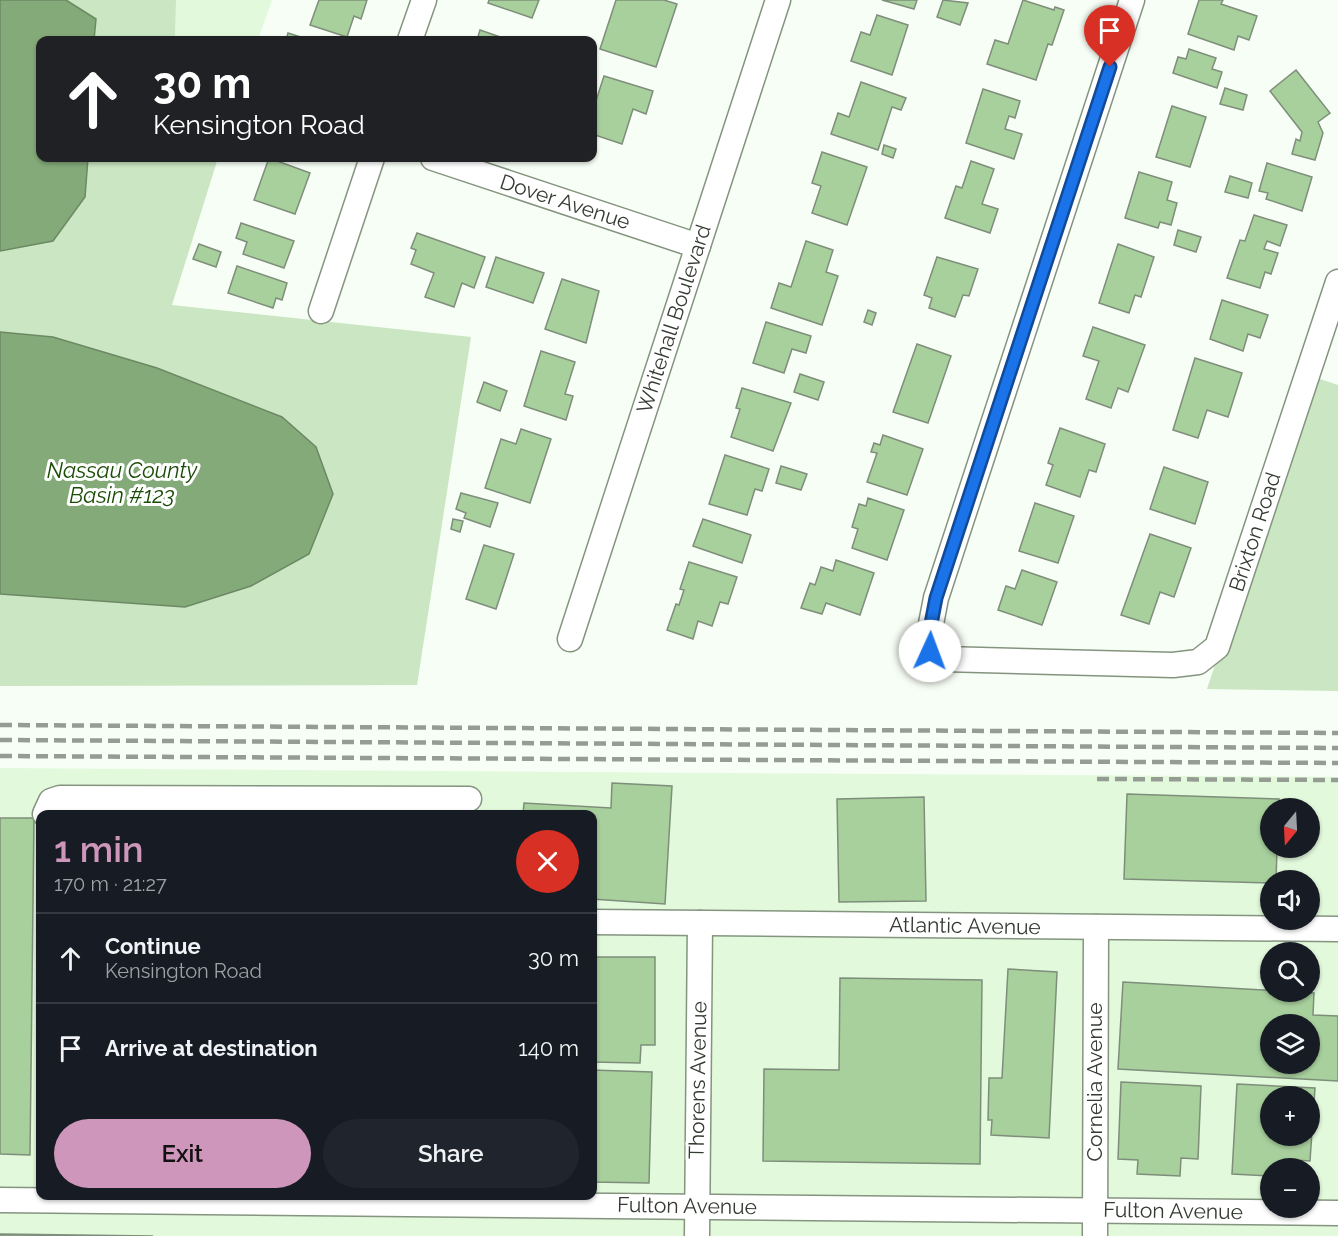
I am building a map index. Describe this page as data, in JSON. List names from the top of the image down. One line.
{"streets":{"street":["Dover Avenue","Whitehall Boulevard","Brixton Road","Atlantic Avenue","Thorens Avenue","Cornelia Avenue","Fulton Avenue"]},"crossings":[["Dover Avenue","Whitehall Boulevard"],["Atlantic Avenue","Thorens Avenue"],["Atlantic Avenue","Cornelia Avenue"],["Thorens Avenue","Fulton Avenue"],["Cornelia Avenue","Fulton Avenue"]],"water":["Nassau County Basin #123"],"north":"bottom","page":{"turn":["30 m","Kensington Road"],"map_buttons":["+","−"],"heading":["1 min","170 m · 21:27"],"list":[{"name":"Continue","note":"Kensington Road","value":"30 m"},{"name":"Arrive at destination","value":"140 m"}],"buttons":["Exit","Share"]}}
